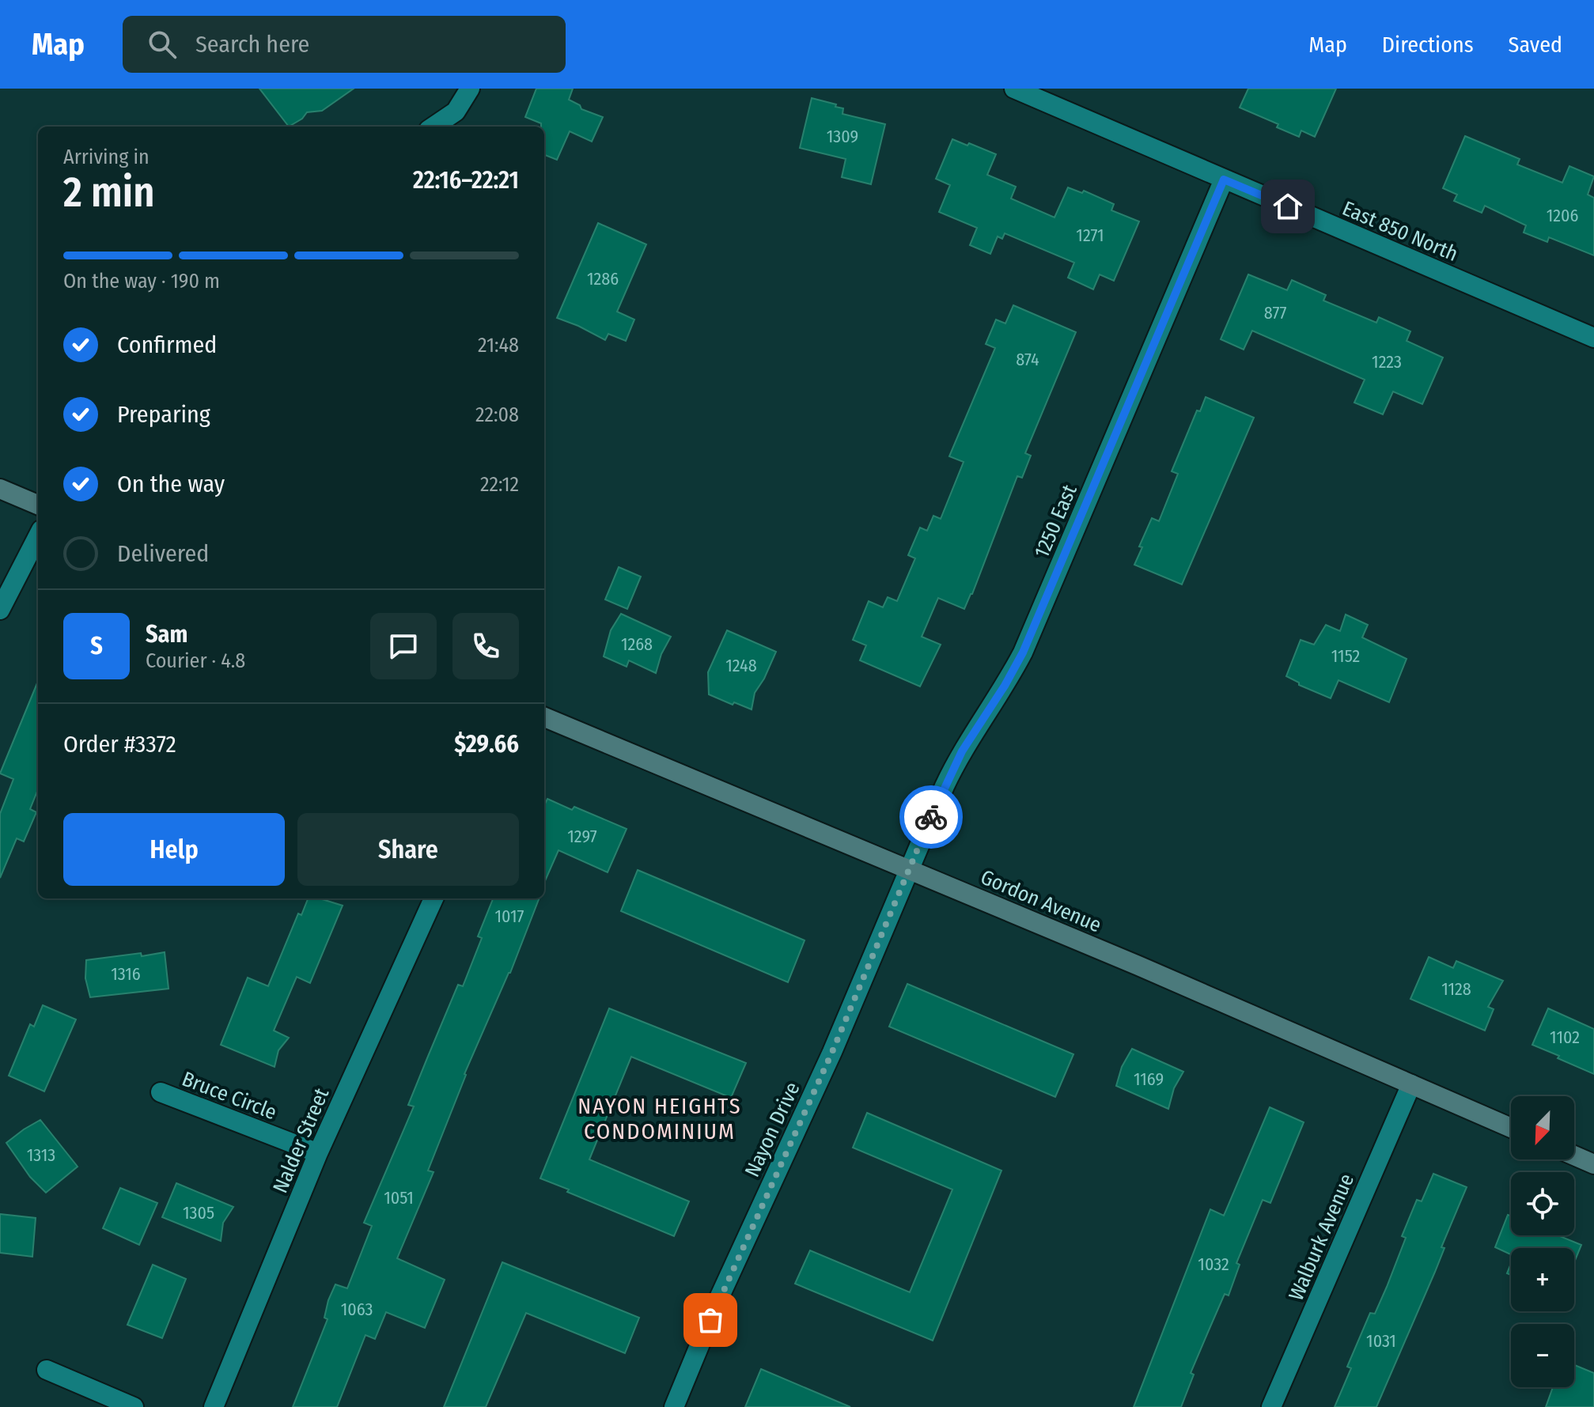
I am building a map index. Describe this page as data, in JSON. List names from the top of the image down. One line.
{"streets":{"main road":["Gordon Avenue"],"street":["East 850 North","1250 East","Bruce Circle","Nayon Drive","Nalder Street","Walburk Avenue"]},"crossings":[["East 850 North","1250 East"],["1250 East","Gordon Avenue"],["1250 East","Nayon Drive"],["Gordon Avenue","Nayon Drive"],["Gordon Avenue","Walburk Avenue"],["Bruce Circle","Nalder Street"]],"districts":["NAYON HEIGHTS CONDOMINIUM"],"house_numbers":["1309","1206","1271","1286","877","874","1223","1268","1152","1248","1297","1017","1316","1128","1102","1169","1313","1051","1305","1032","1063","1031"],"north":"bottom left","page":{"header":"Map","search":"Search here","nav":["Map","Directions","Saved"],"heading":["2 min","Arriving in","22:16–22:21"],"panel":["Sam","Courier · 4.8","Order #3372","$29.66"],"bar":"On the way · 190 m","list":[["Confirmed","21:48"],["Preparing","22:08"],["On the way","22:12"],"Delivered"],"round":"S","buttons":["Help","Share"],"map_buttons":["+","−"]}}
